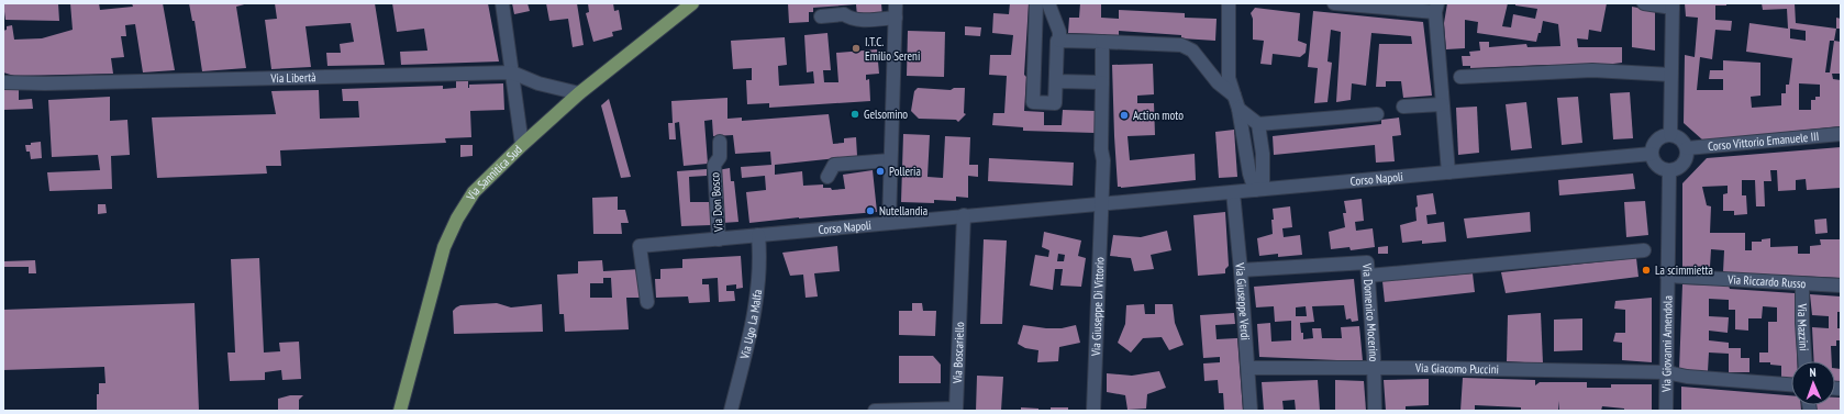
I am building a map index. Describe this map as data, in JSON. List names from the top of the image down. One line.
{"streets":{"main road":["Via Sannitica Sud"],"street":["Via Libertà","Corso Vittorio Emanuele III","Corso Napoli","Via Don Bosco","Via Riccardo Russo","Via Giuseppe Verdi","Via Giuseppe Di Vittorio","Via Domenico Mocerino","Via Ugo La Malfa","Via Mazzini","Via Giovanni Amendola","Via Boscariello","Via Giacomo Puccini"]},"crossings":[["Via Libertà","Via Sannitica Sud"],["Corso Vittorio Emanuele III","Corso Napoli"],["Corso Vittorio Emanuele III","Via Giovanni Amendola"],["Corso Napoli","Via Don Bosco"],["Corso Napoli","Via Giuseppe Verdi"],["Corso Napoli","Via Giuseppe Di Vittorio"],["Corso Napoli","Via Ugo La Malfa"],["Corso Napoli","Via Giovanni Amendola"],["Corso Napoli","Via Boscariello"],["Via Riccardo Russo","Via Mazzini"],["Via Riccardo Russo","Via Giovanni Amendola"],["Via Giuseppe Verdi","Via Domenico Mocerino"],["Via Giuseppe Verdi","Via Giacomo Puccini"],["Via Domenico Mocerino","Via Giacomo Puccini"],["Via Giovanni Amendola","Via Giacomo Puccini"]],"places":["I.T.C. Emilio Sereni","Gelsomino","Action moto","Polleria","Nutellandia","La scimmietta"],"north":"top"}
